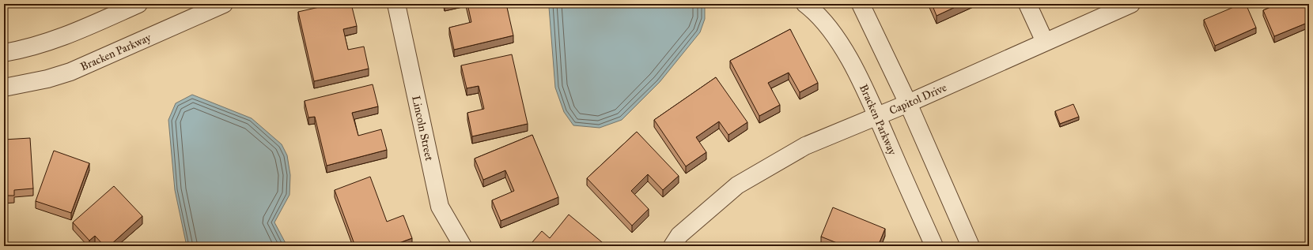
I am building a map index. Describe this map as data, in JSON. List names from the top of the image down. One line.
{"streets":{"street":["Bracken Parkway","Capitol Drive","Lincoln Street"]},"crossings":[["Bracken Parkway","Capitol Drive"]]}
